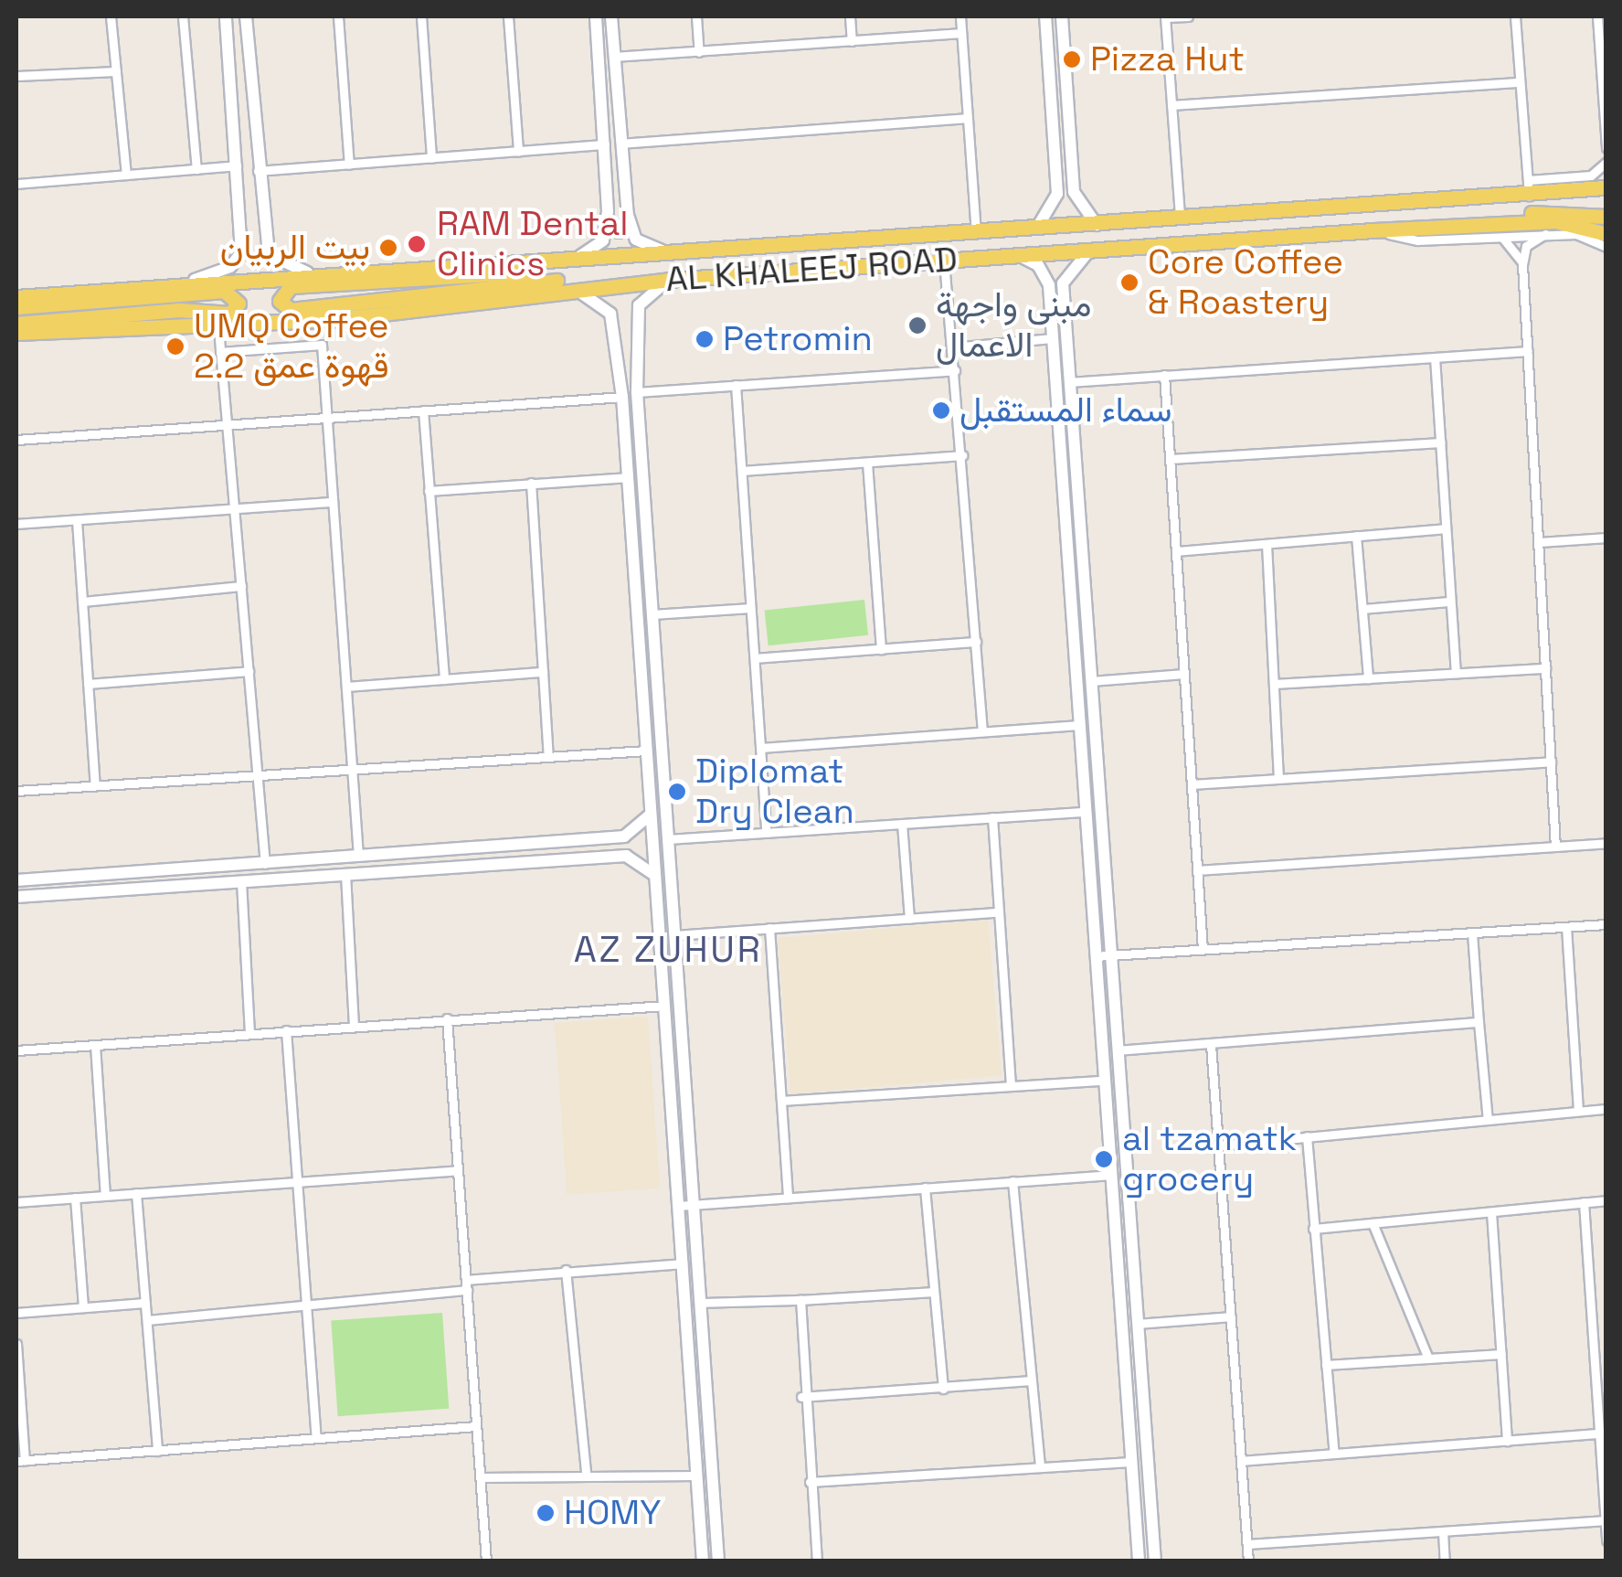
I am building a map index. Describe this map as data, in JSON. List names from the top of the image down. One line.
{"streets":{"main road":["AL KHALEEJ ROAD"]},"districts":["AZ ZUHUR"],"places":["Pizza Hut","RAM Dental Clinics","بيت الربيان","Core Coffee & Roastery","مبنى واجهة الاعمال","Petromin","UMQ Coffee 2.2 قهوة عمق","سماء المستقبل","Diplomat Dry Clean","al tzamatk grocery","HOMY"]}
